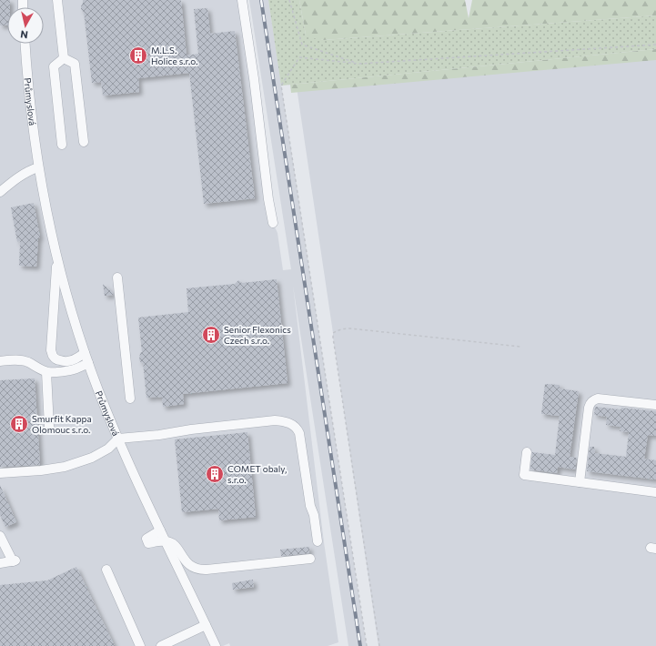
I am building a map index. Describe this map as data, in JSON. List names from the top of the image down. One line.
{"streets":{"street":["Průmyslová"]},"places":{"building":["M.L.S. Holice s.r.o.","Senior Flexonics Czech s.r.o.","Smurfit Kappa Olomouc s.r.o.","COMET obaly, s.r.o."]},"north":"bottom"}
